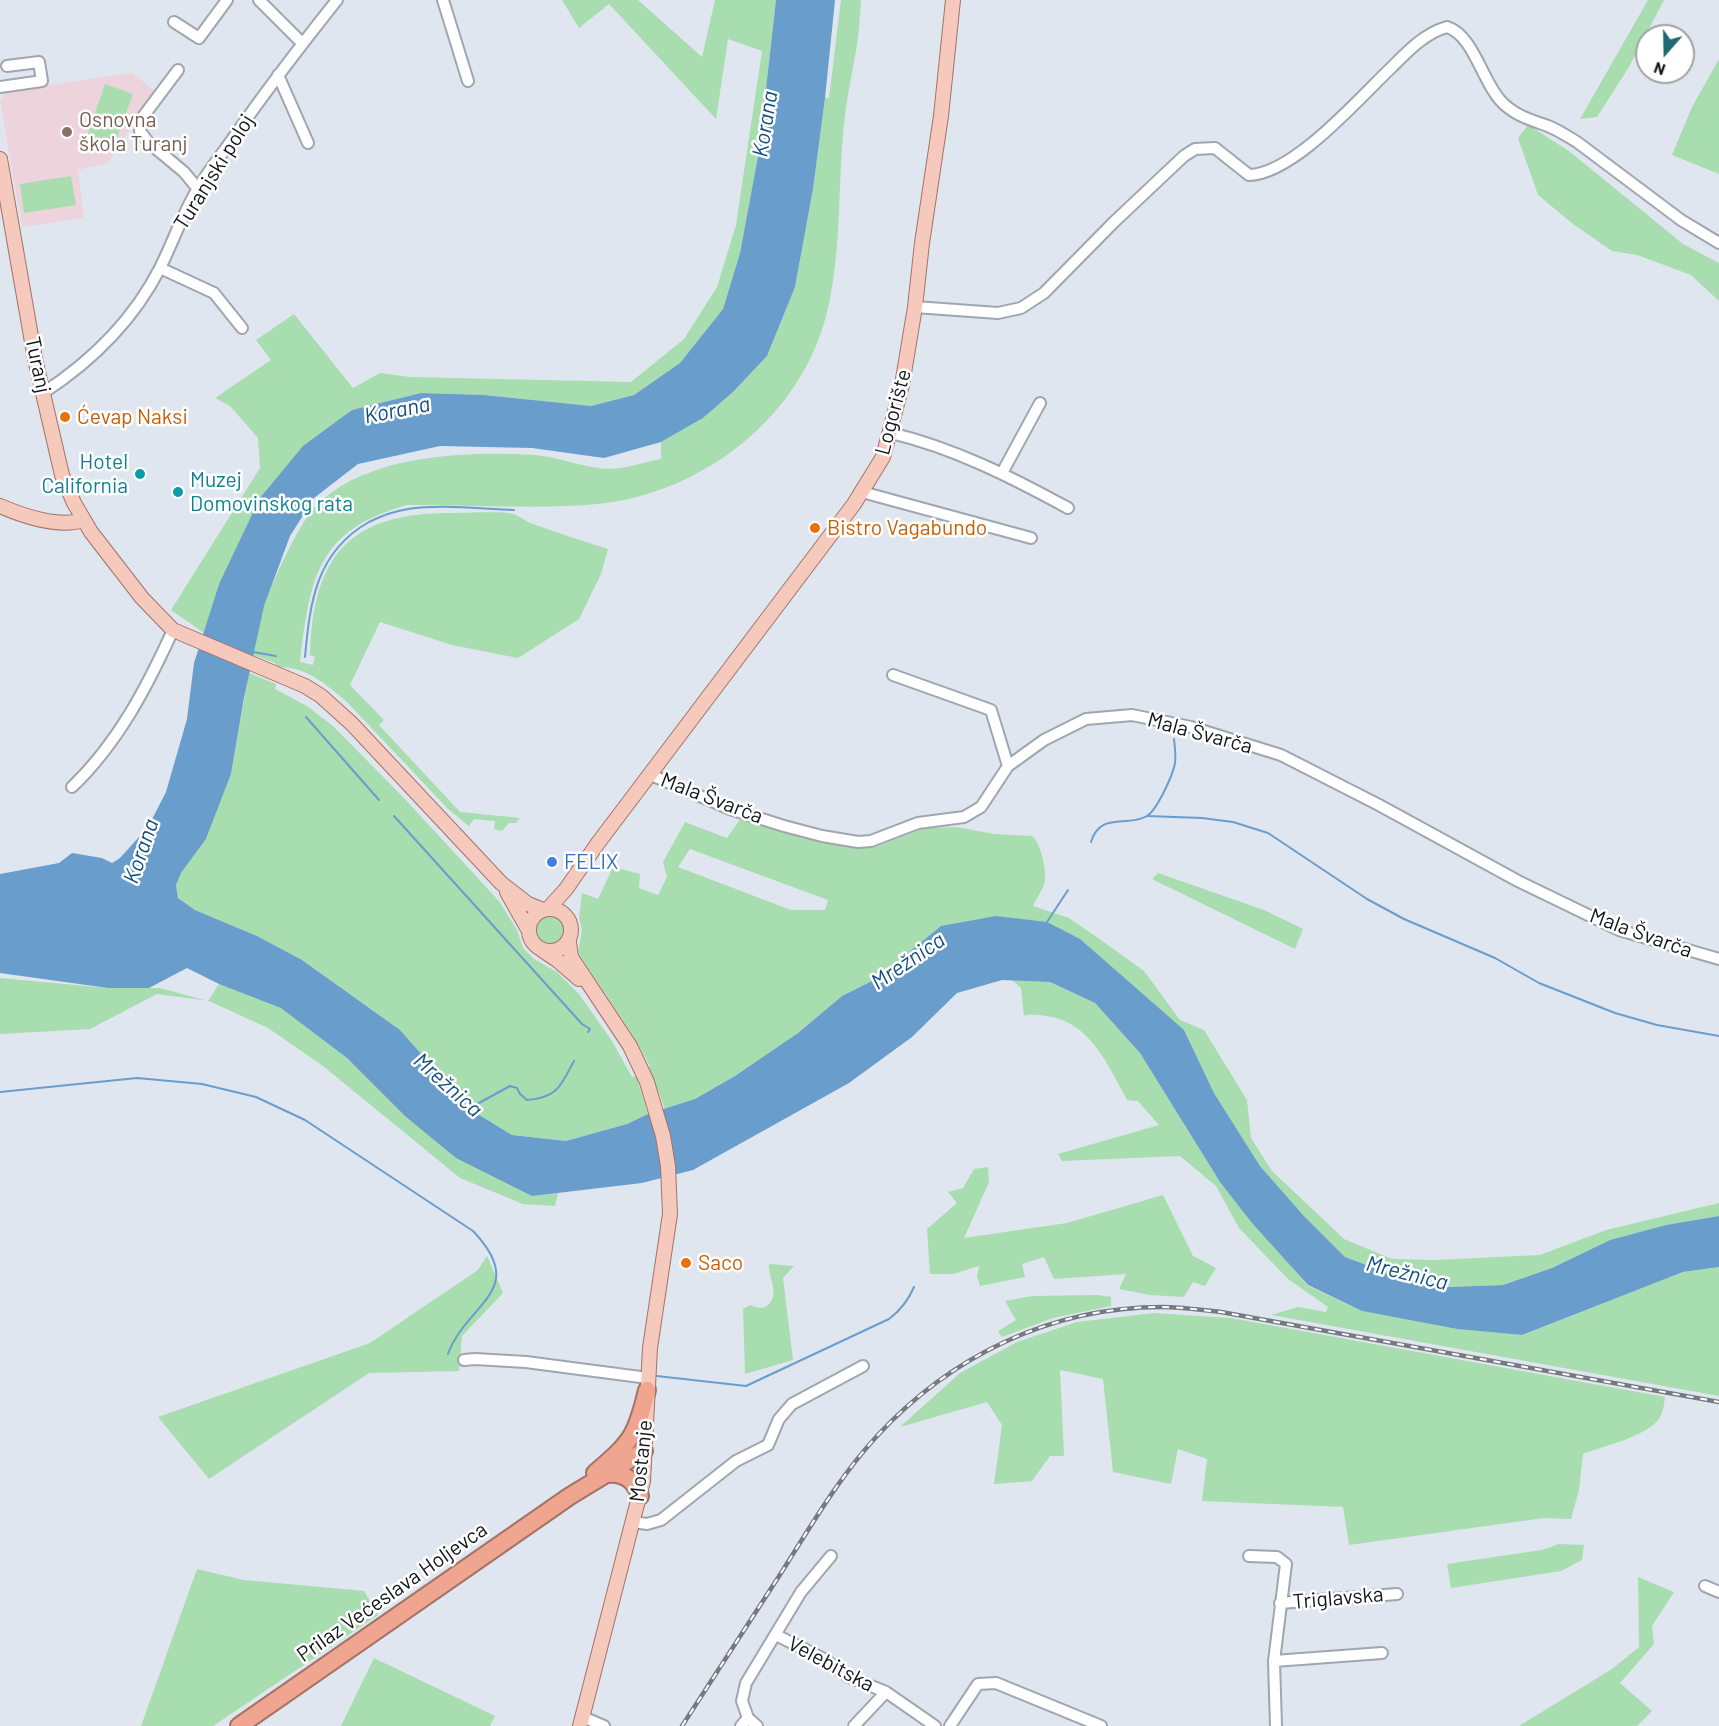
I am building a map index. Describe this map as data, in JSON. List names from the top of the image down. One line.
{"streets":{"highway":["Prilaz Većeslava Holjevca"],"main road":["Turanj","Logorište","Mostanje"],"street":["Turanjski poloj","Mala Švarča","Triglavska","Velebitska"]},"crossings":[["Turanjski poloj","Turanj"],["Logorište","Mala Švarča"],["Mostanje","Prilaz Većeslava Holjevca"]],"water":["Korana","Mrežnica"],"places":["Osnovna škola Turanj","Ćevap Naksi","Hotel California","Muzej Domovinskog rata","Bistro Vagabundo","FELIX","Saco"],"north":"bottom"}
